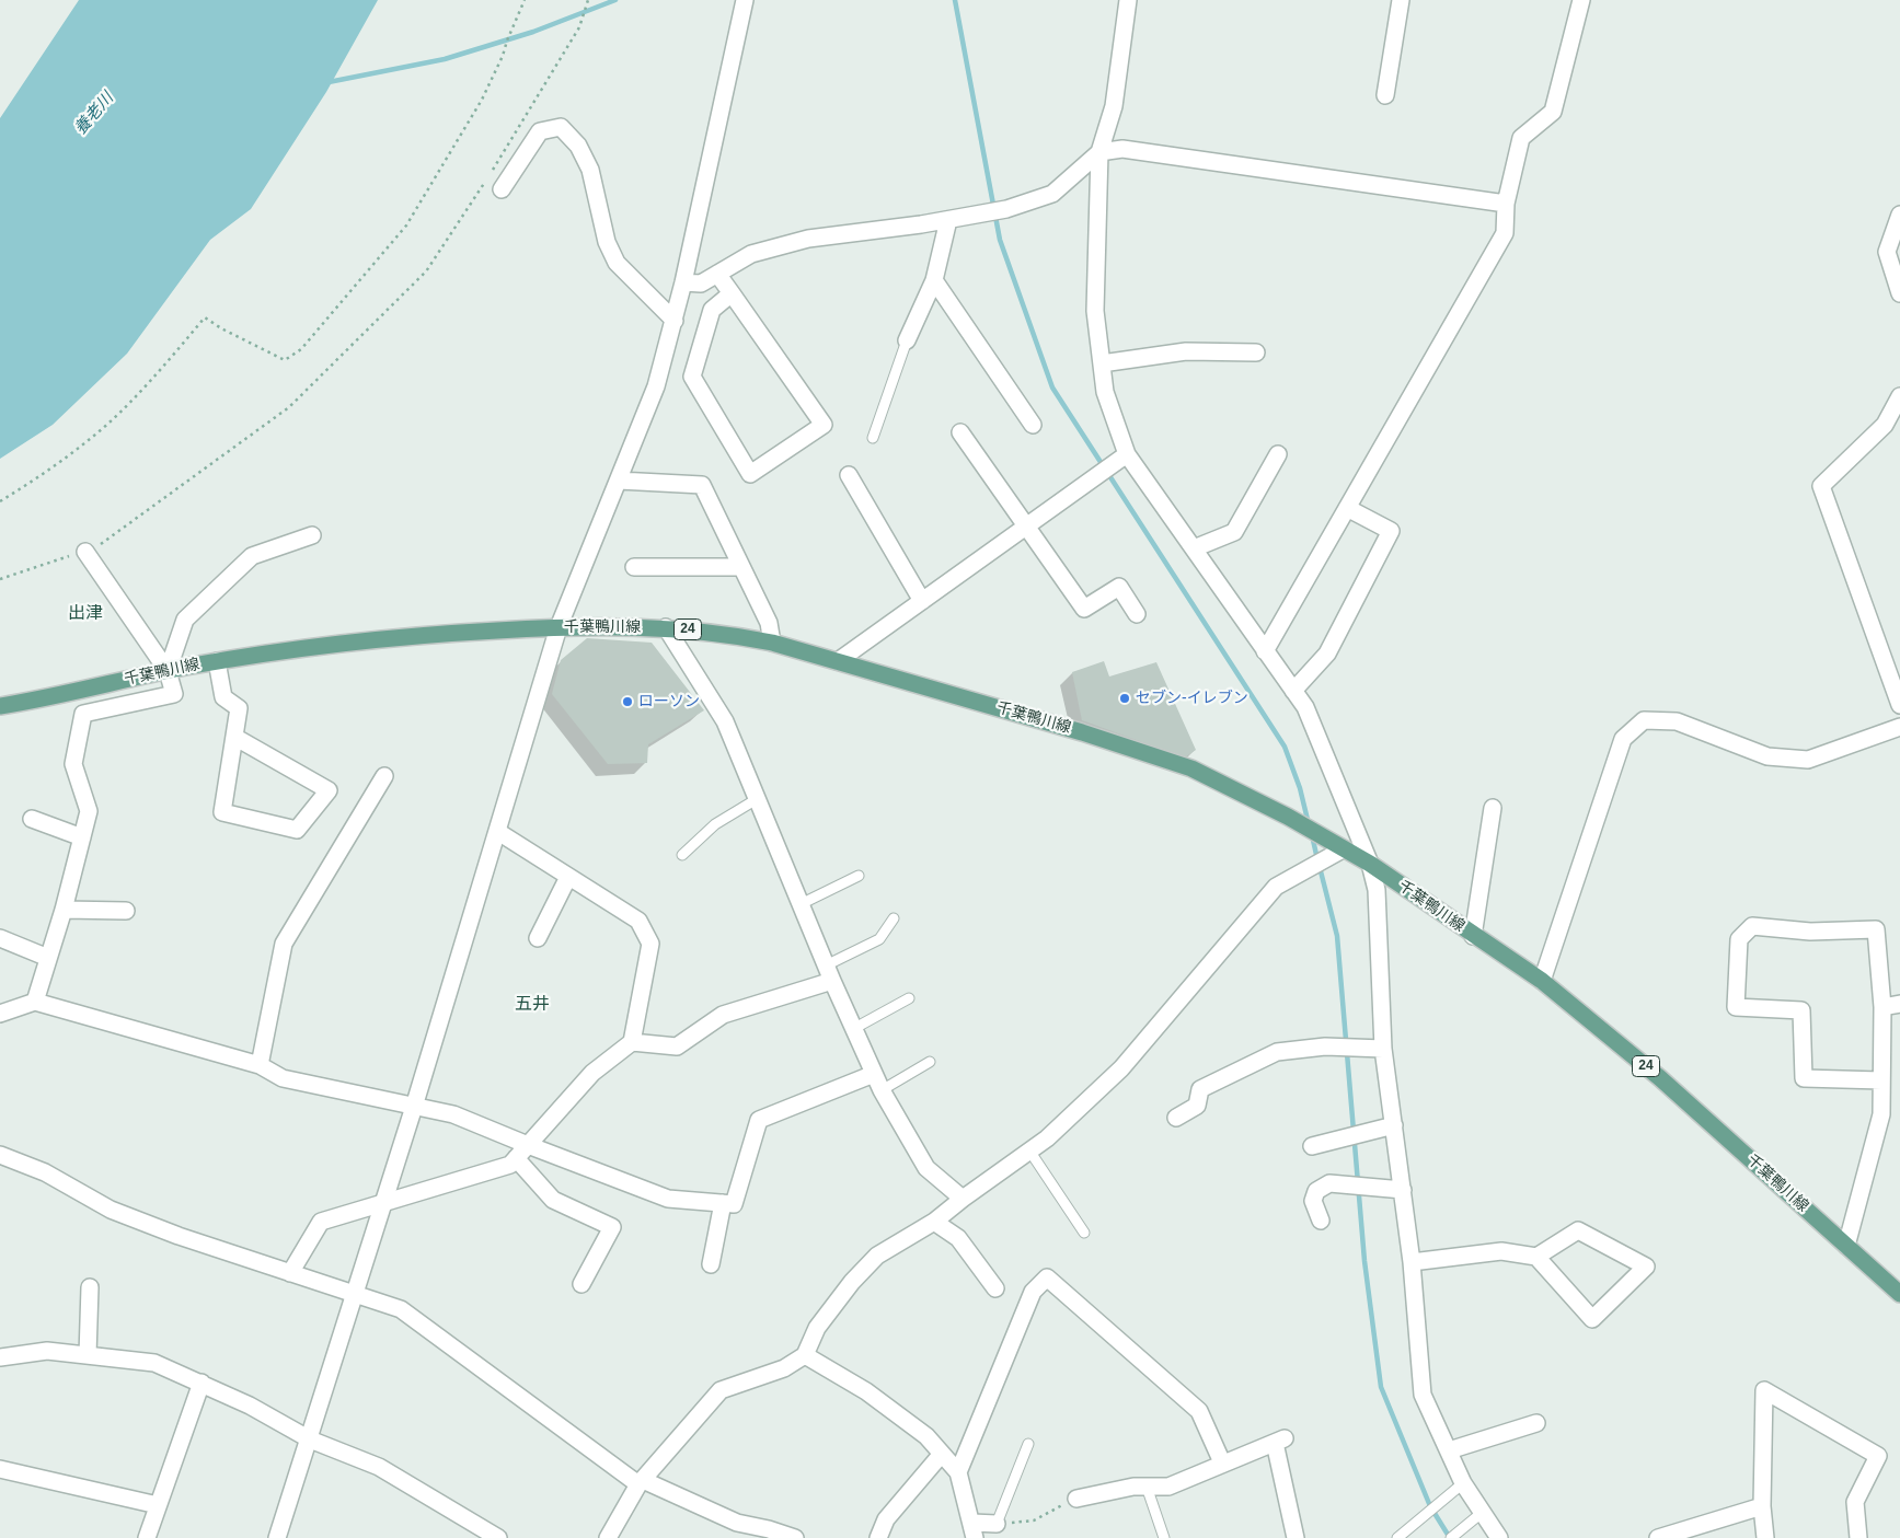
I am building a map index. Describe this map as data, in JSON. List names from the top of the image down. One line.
{"streets":{"main road":["千葉鴨川線","24"]},"districts":["出津","五井"],"water":["養老川"],"places":["セブン-イレブン","ローソン"]}
